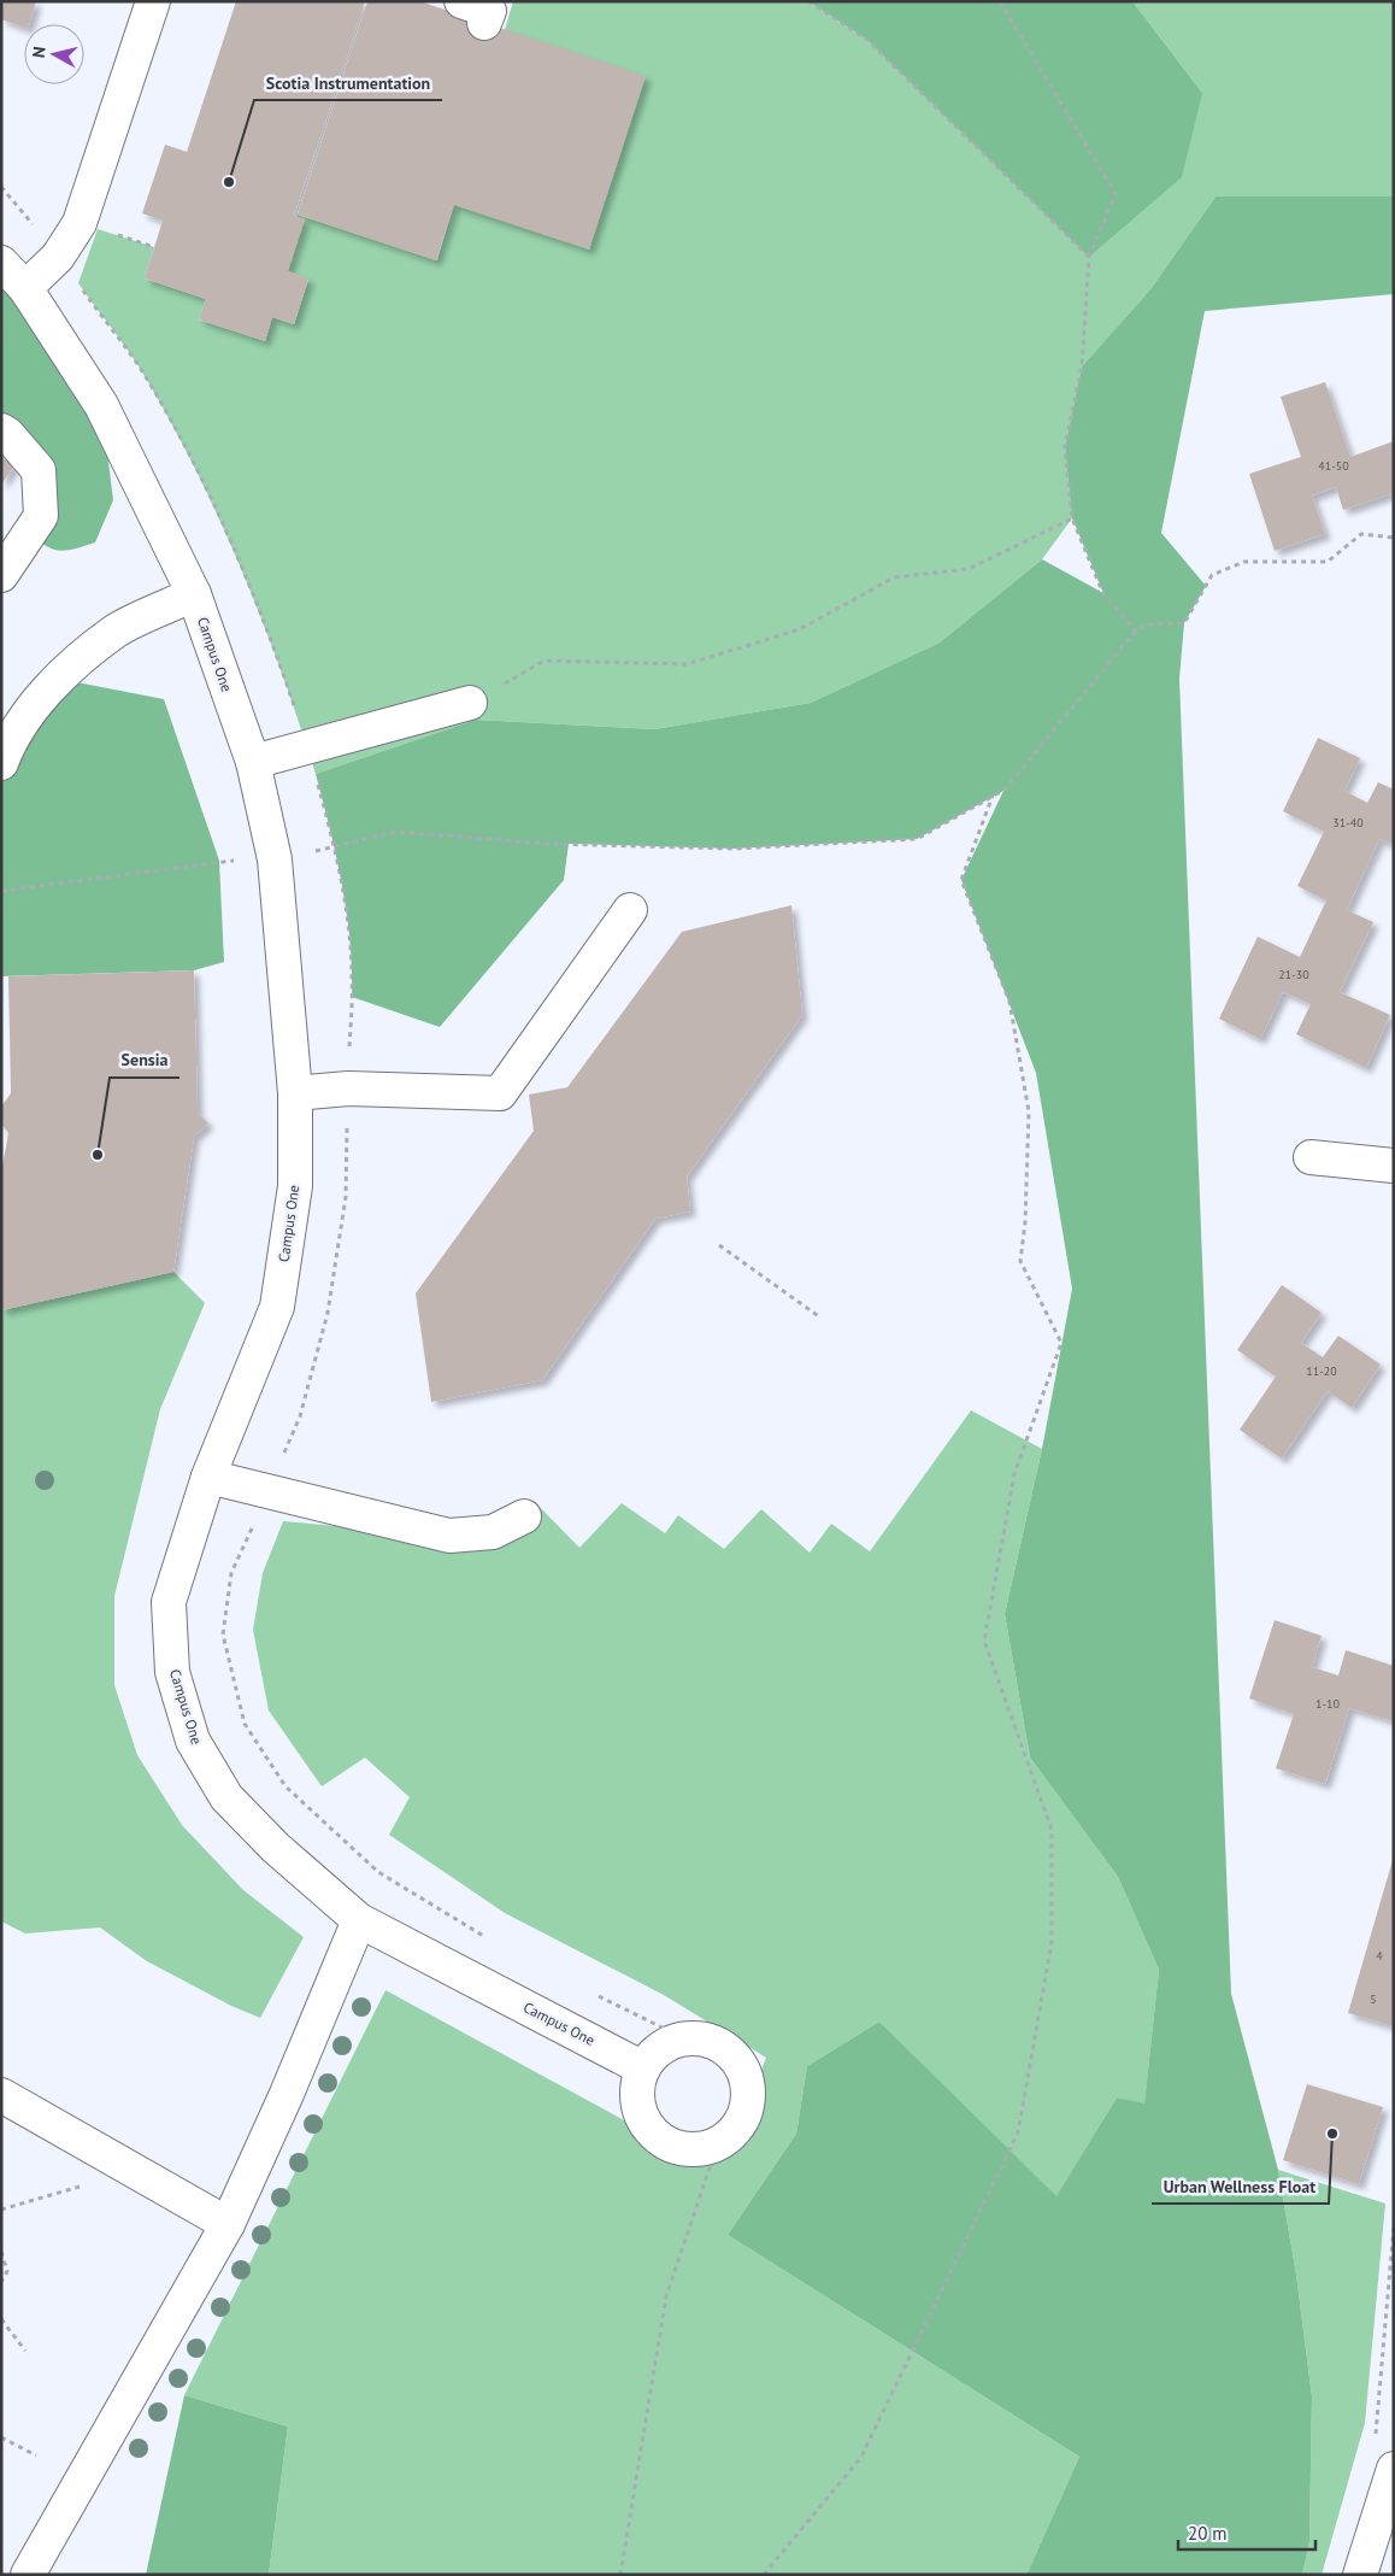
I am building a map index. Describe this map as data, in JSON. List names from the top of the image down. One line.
{"streets":{"street":["Campus One"]},"places":["Scotia Instrumentation","Sensia","Urban Wellness Float"],"house_numbers":["41-50","31-40","21-30","11-20","1-10","4","5"],"scale_bar":"20 m","north":"left"}
